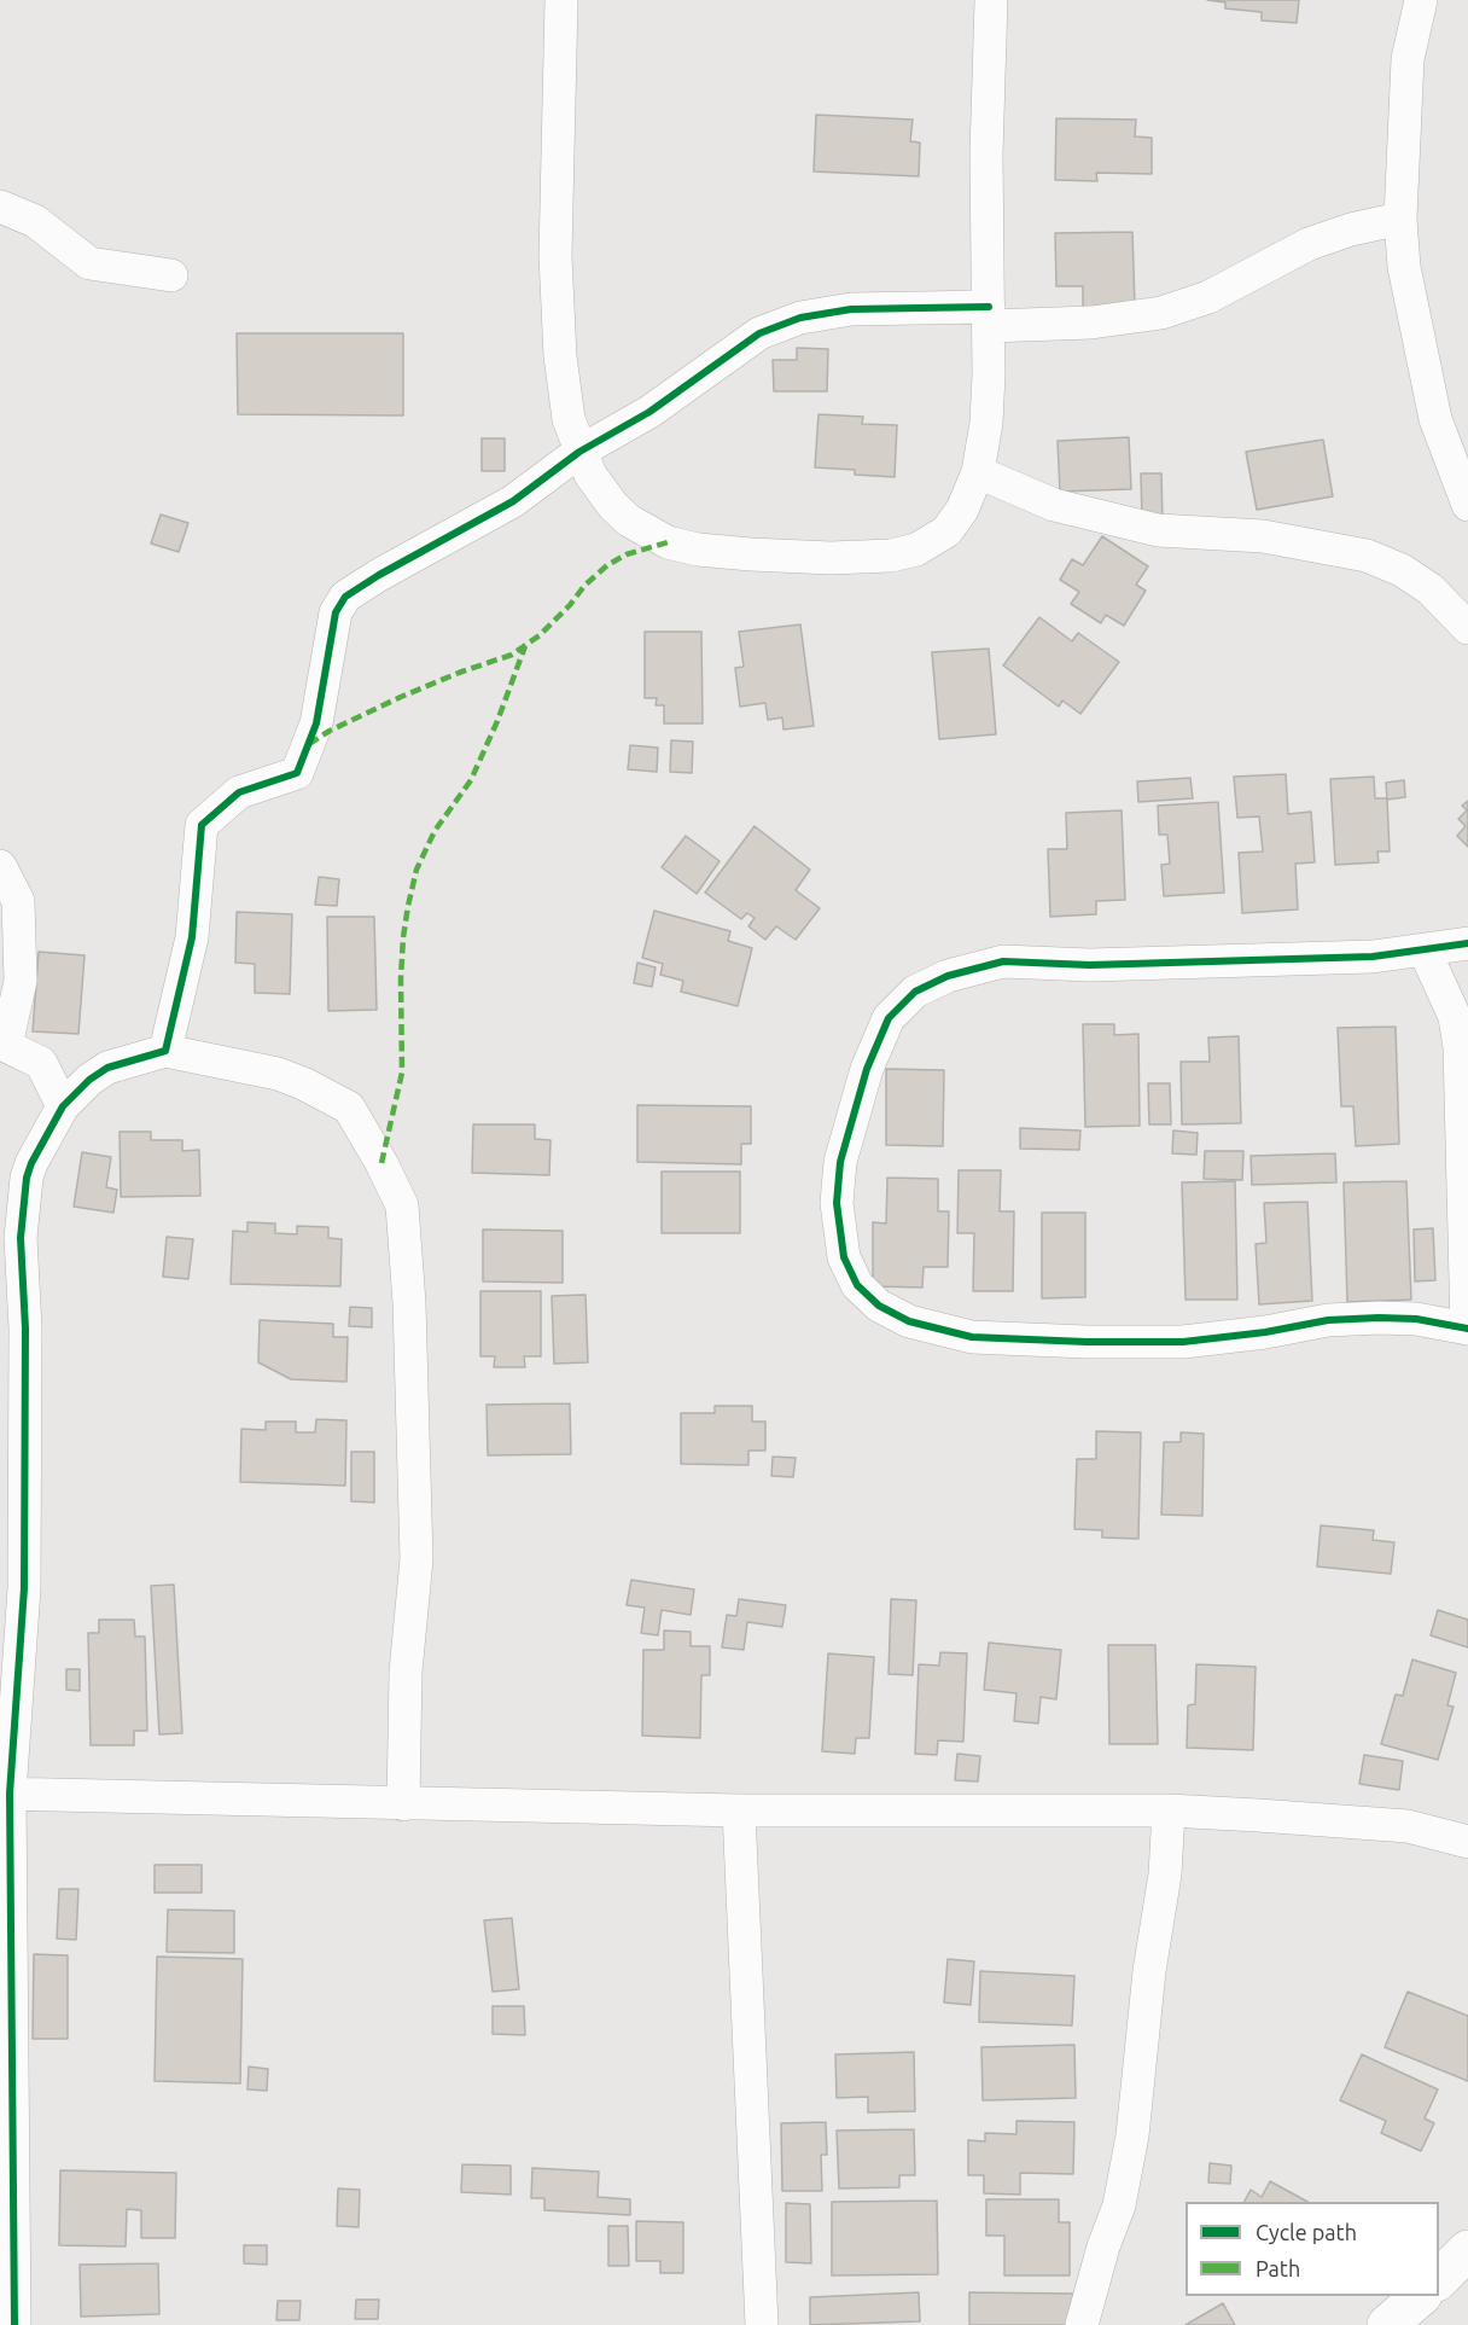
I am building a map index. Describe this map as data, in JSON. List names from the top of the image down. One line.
{"legend":["Cycle path","Path"]}
